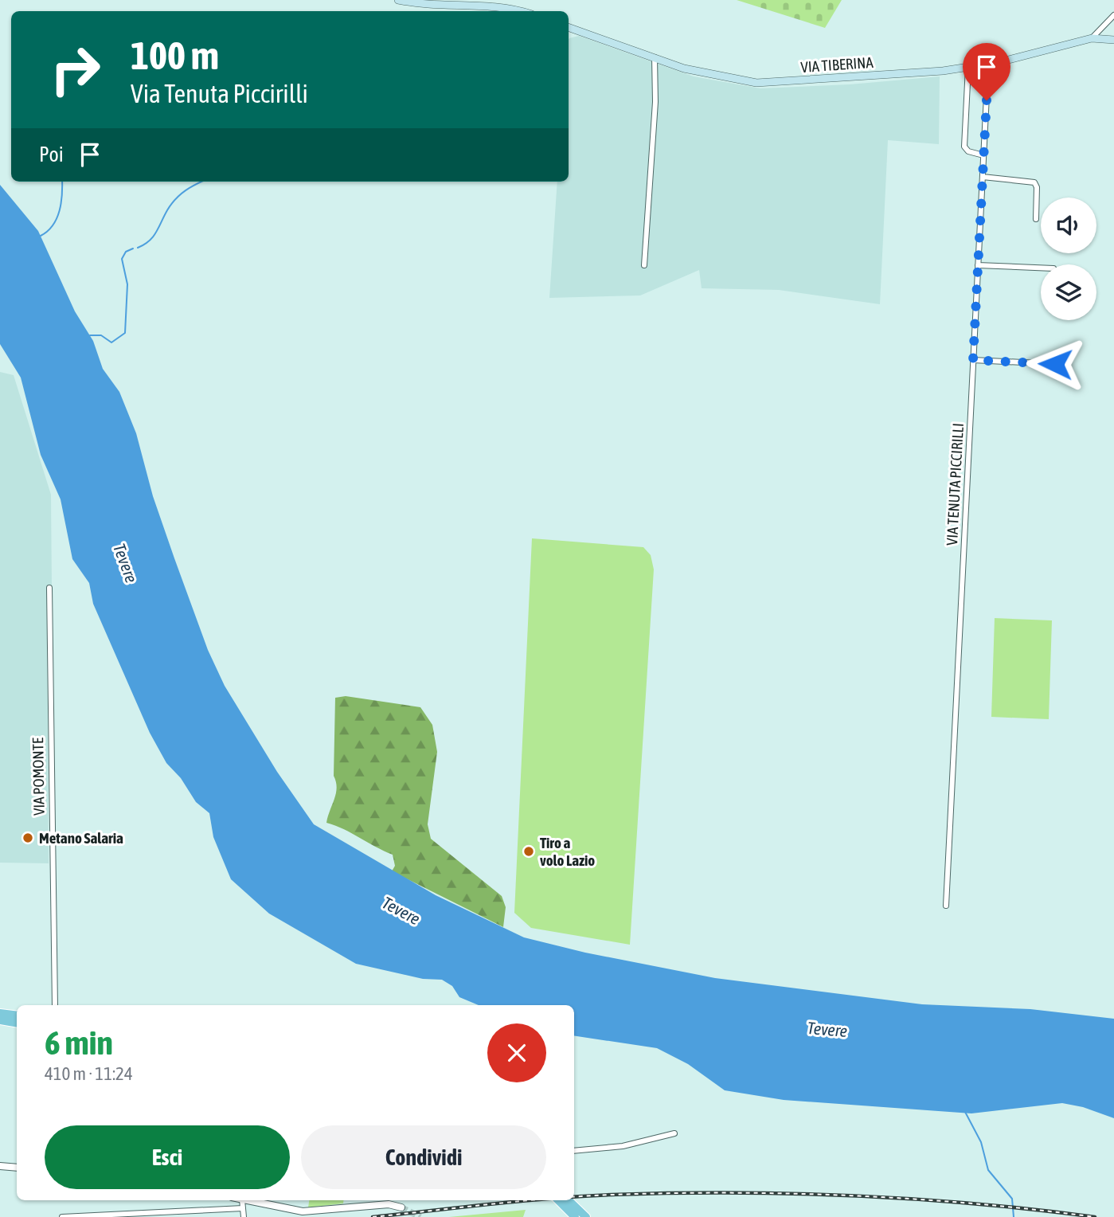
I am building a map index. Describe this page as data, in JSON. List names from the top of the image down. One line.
{"streets":{"main road":["VIA TIBERINA"],"street":["VIA TENUTA PICCIRILLI","VIA POMONTE"]},"crossings":[["VIA TIBERINA","VIA TENUTA PICCIRILLI"]],"water":["Tevere"],"places":["Metano Salaria","Tiro a volo Lazio"],"page":{"turn":["100 m","Via Tenuta Piccirilli"],"then":"Poi","heading":["6 min","410 m · 11:24"],"buttons":["Esci","Condividi"]}}
